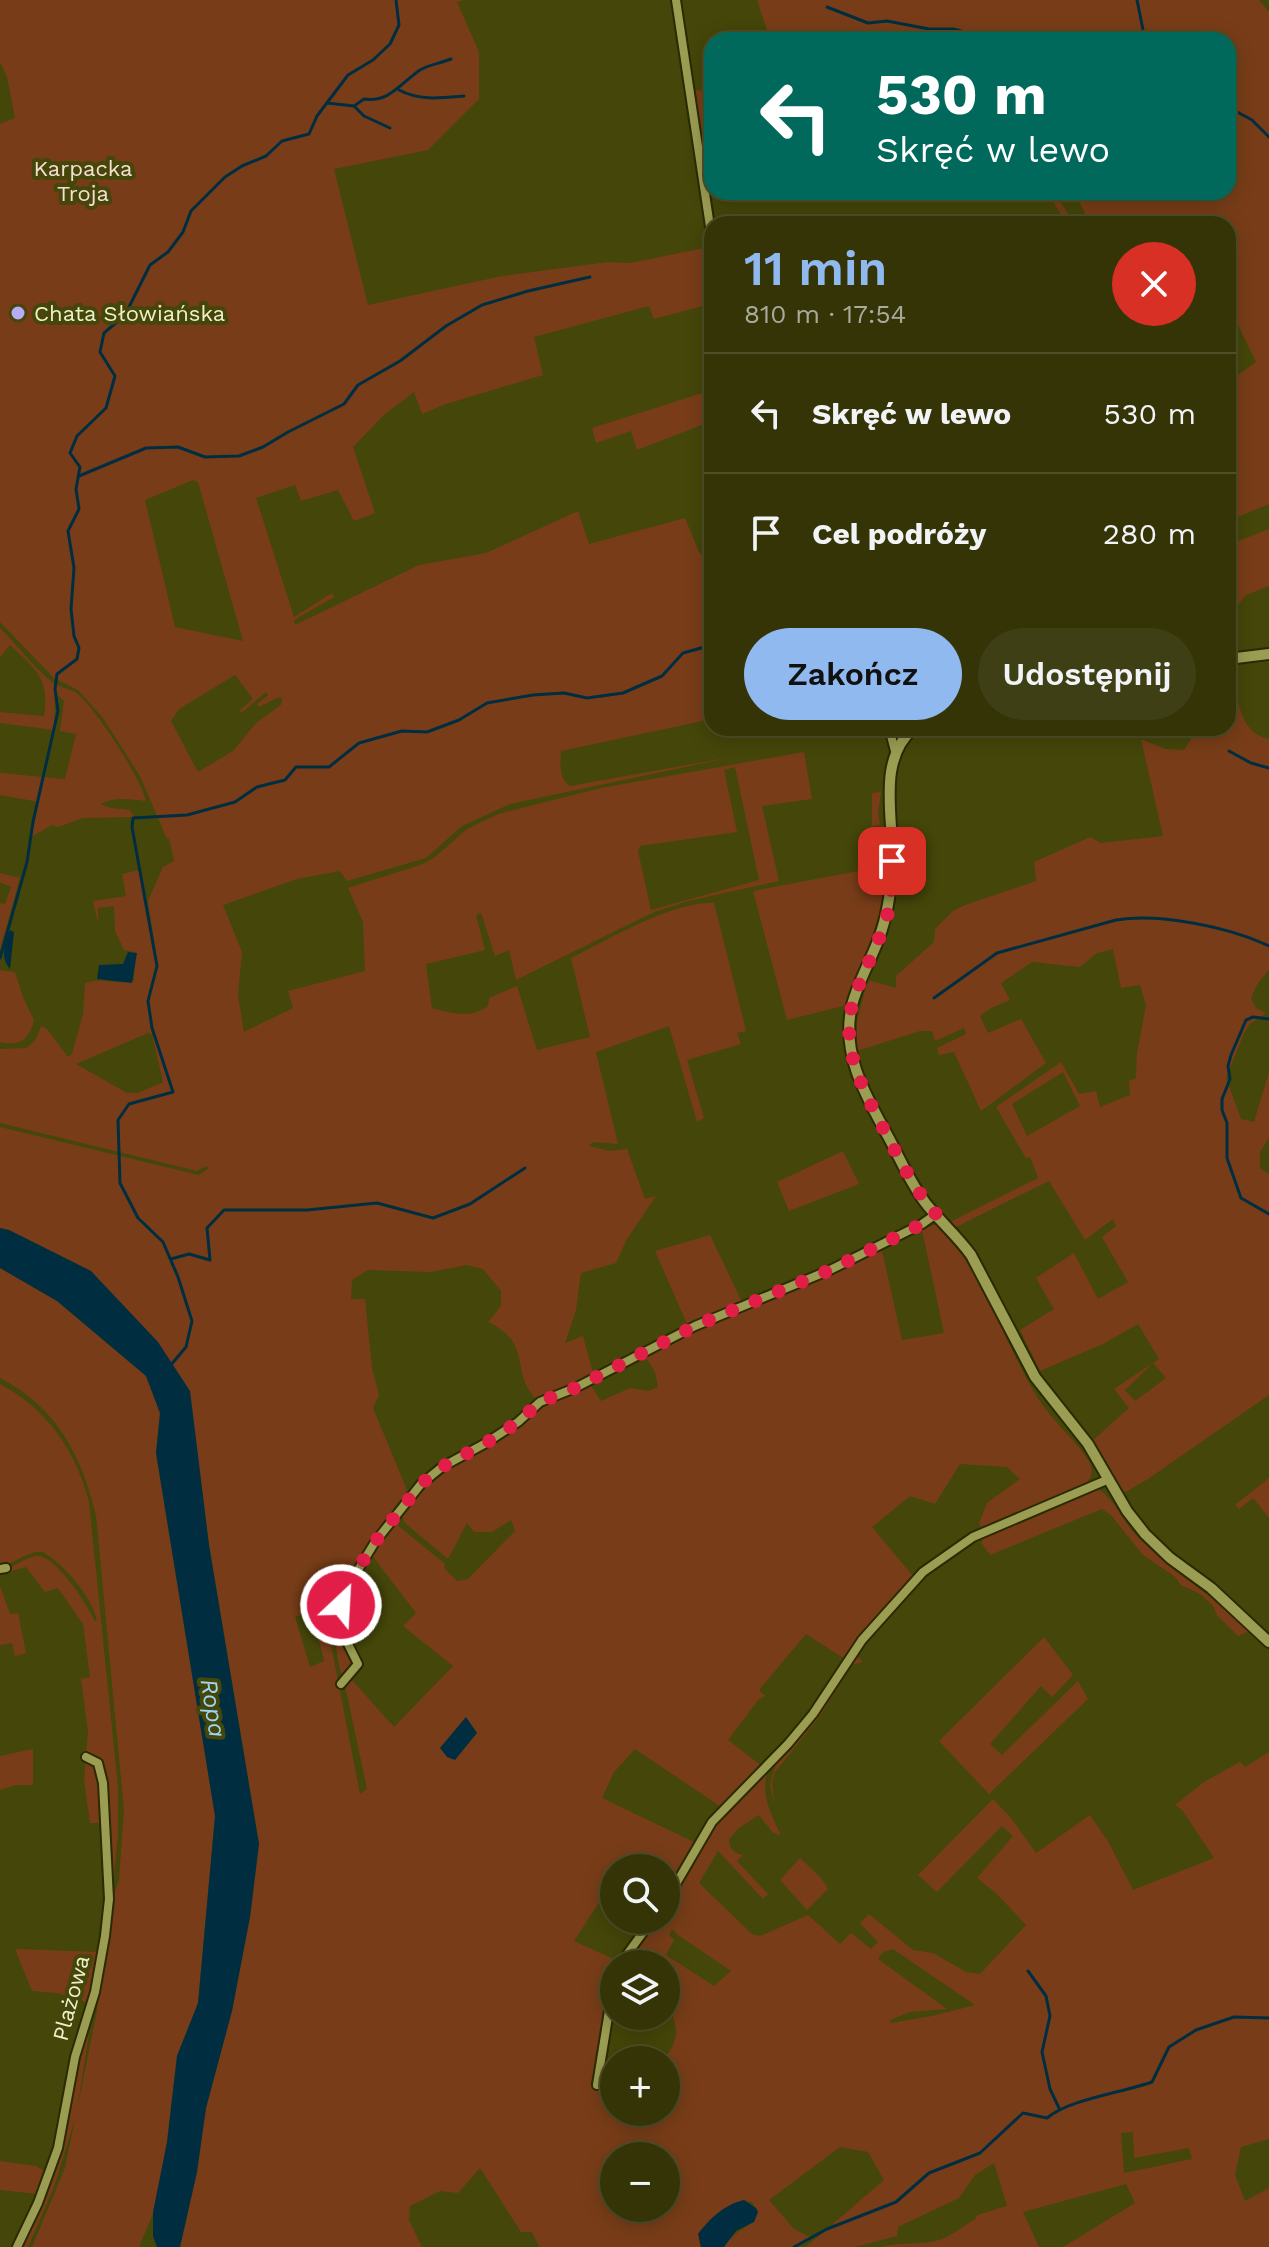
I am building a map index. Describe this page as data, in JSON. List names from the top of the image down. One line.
{"streets":{"street":["Plażowa"]},"water":["Ropa"],"parks":["Karpacka Troja"],"places":["Chata Słowiańska"],"page":{"turn":["530 m","Skręć w lewo"],"heading":["11 min","810 m · 17:54"],"list":[{"name":"Skręć w lewo","value":"530 m"},{"name":"Cel podróży","value":"280 m"}],"buttons":["Zakończ","Udostępnij"],"map_buttons":["+","−"]}}
